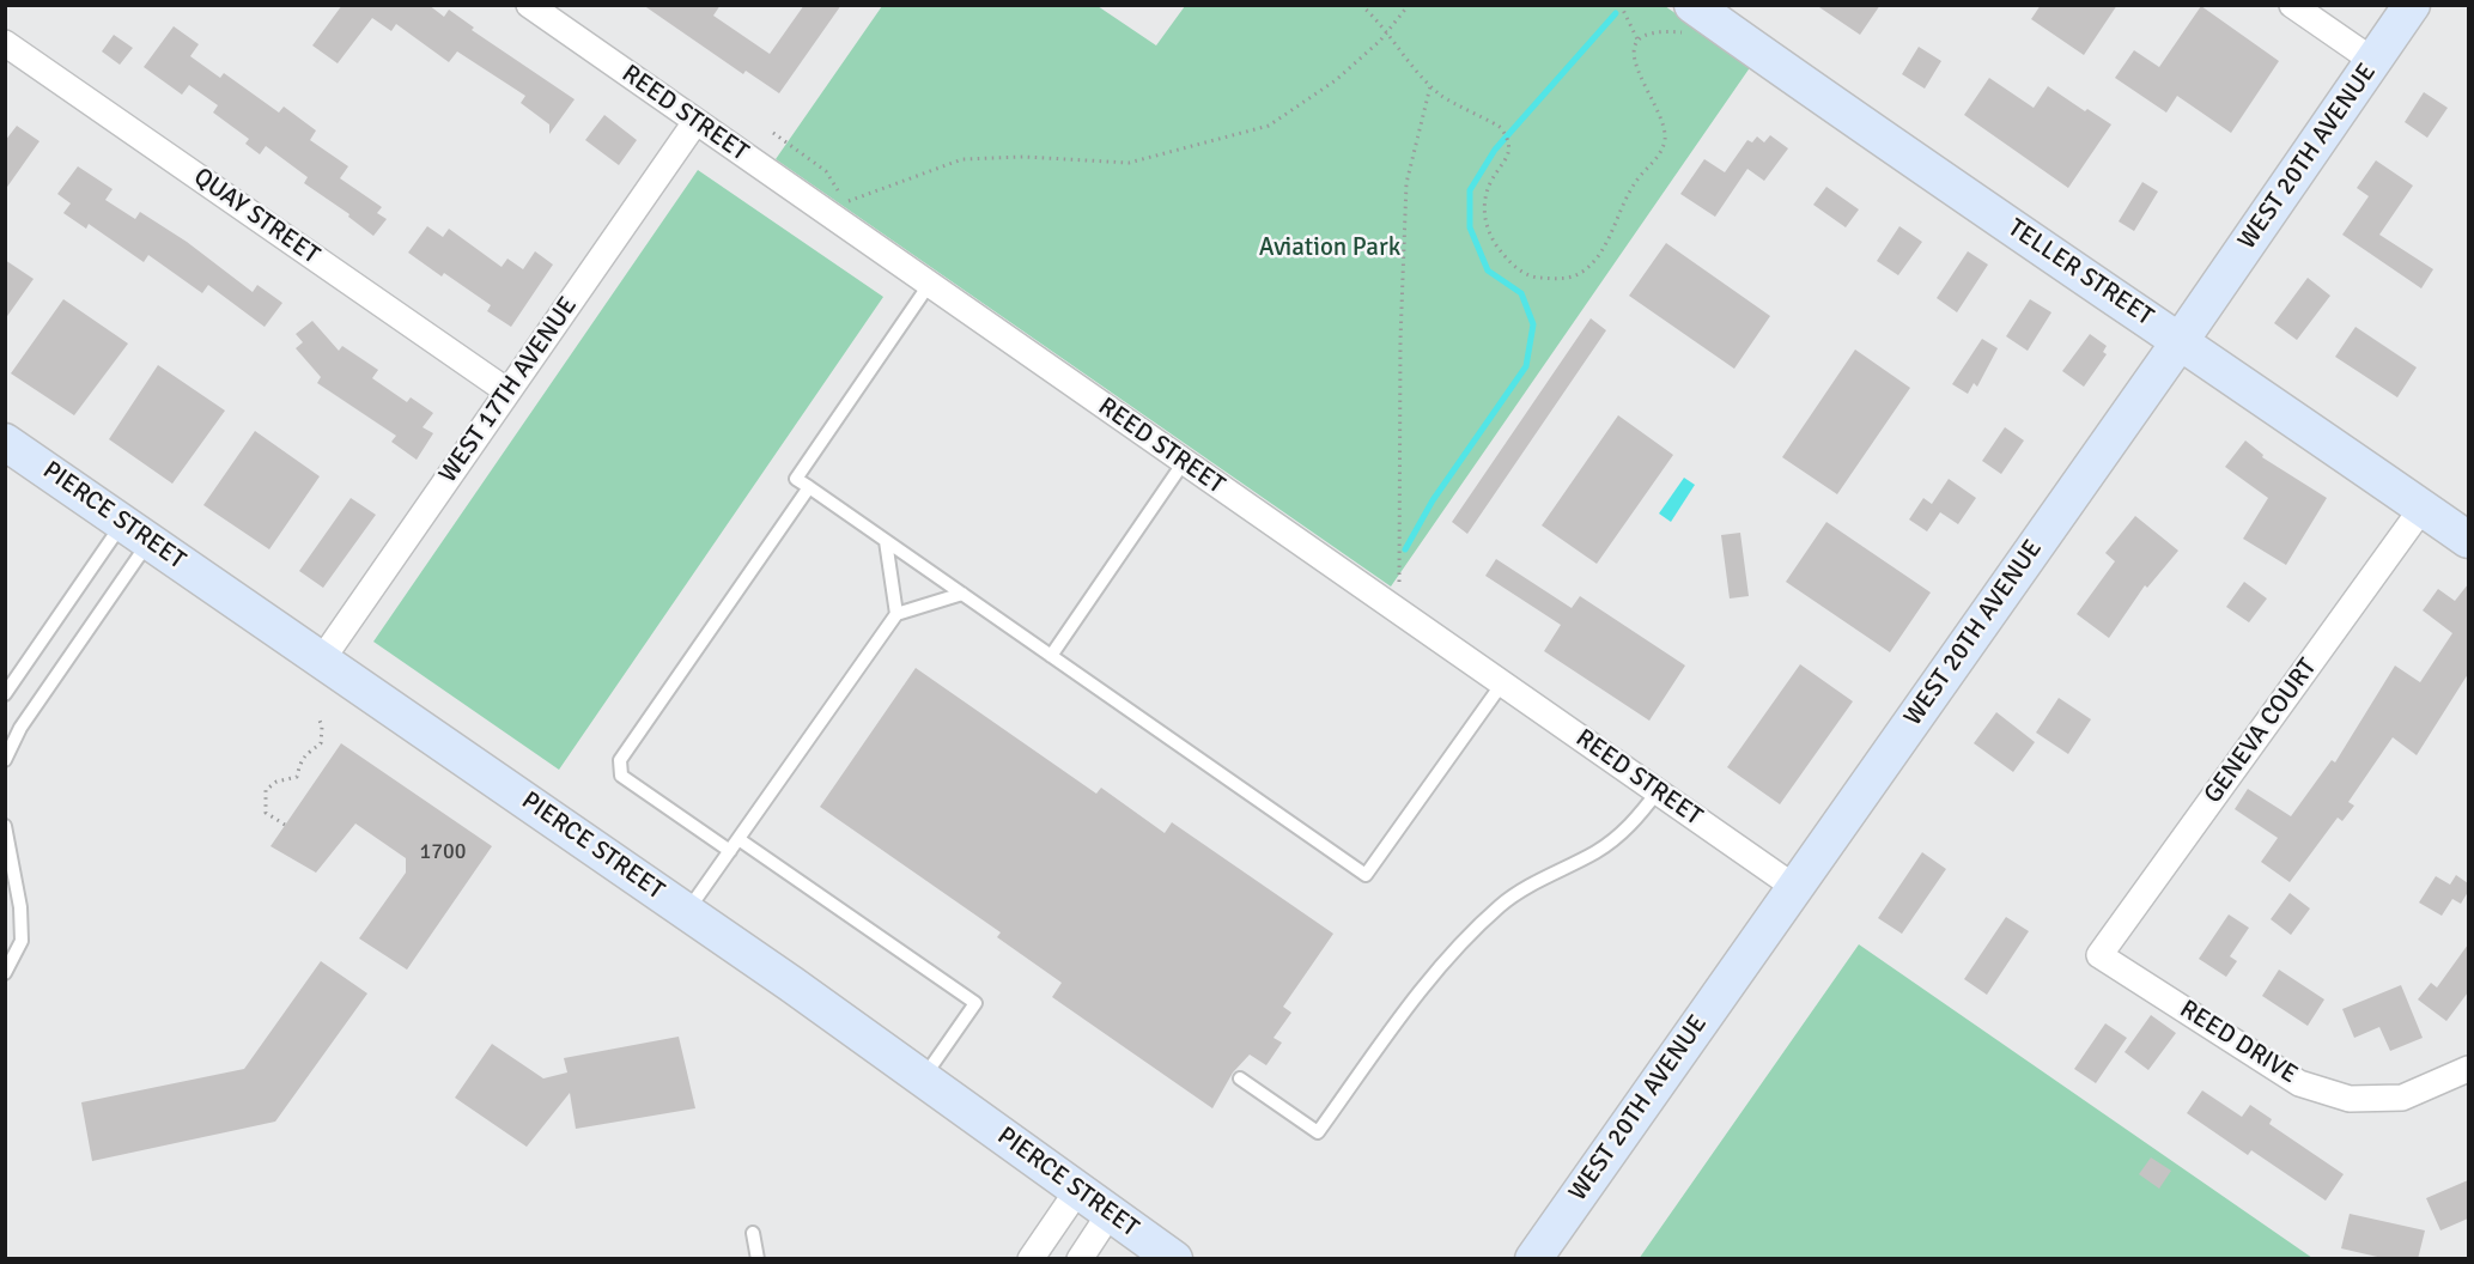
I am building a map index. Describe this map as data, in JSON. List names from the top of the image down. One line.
{"streets":{"street":["REED STREET","WEST 20TH AVENUE","QUAY STREET","TELLER STREET","WEST 17TH AVENUE","PIERCE STREET","GENEVA COURT","REED DRIVE"]},"crossings":[["REED STREET","WEST 20TH AVENUE"],["REED STREET","WEST 17TH AVENUE"],["WEST 20TH AVENUE","TELLER STREET"],["QUAY STREET","WEST 17TH AVENUE"],["TELLER STREET","GENEVA COURT"],["WEST 17TH AVENUE","PIERCE STREET"],["GENEVA COURT","REED DRIVE"]],"parks":["Aviation Park"],"house_numbers":["1700"]}
